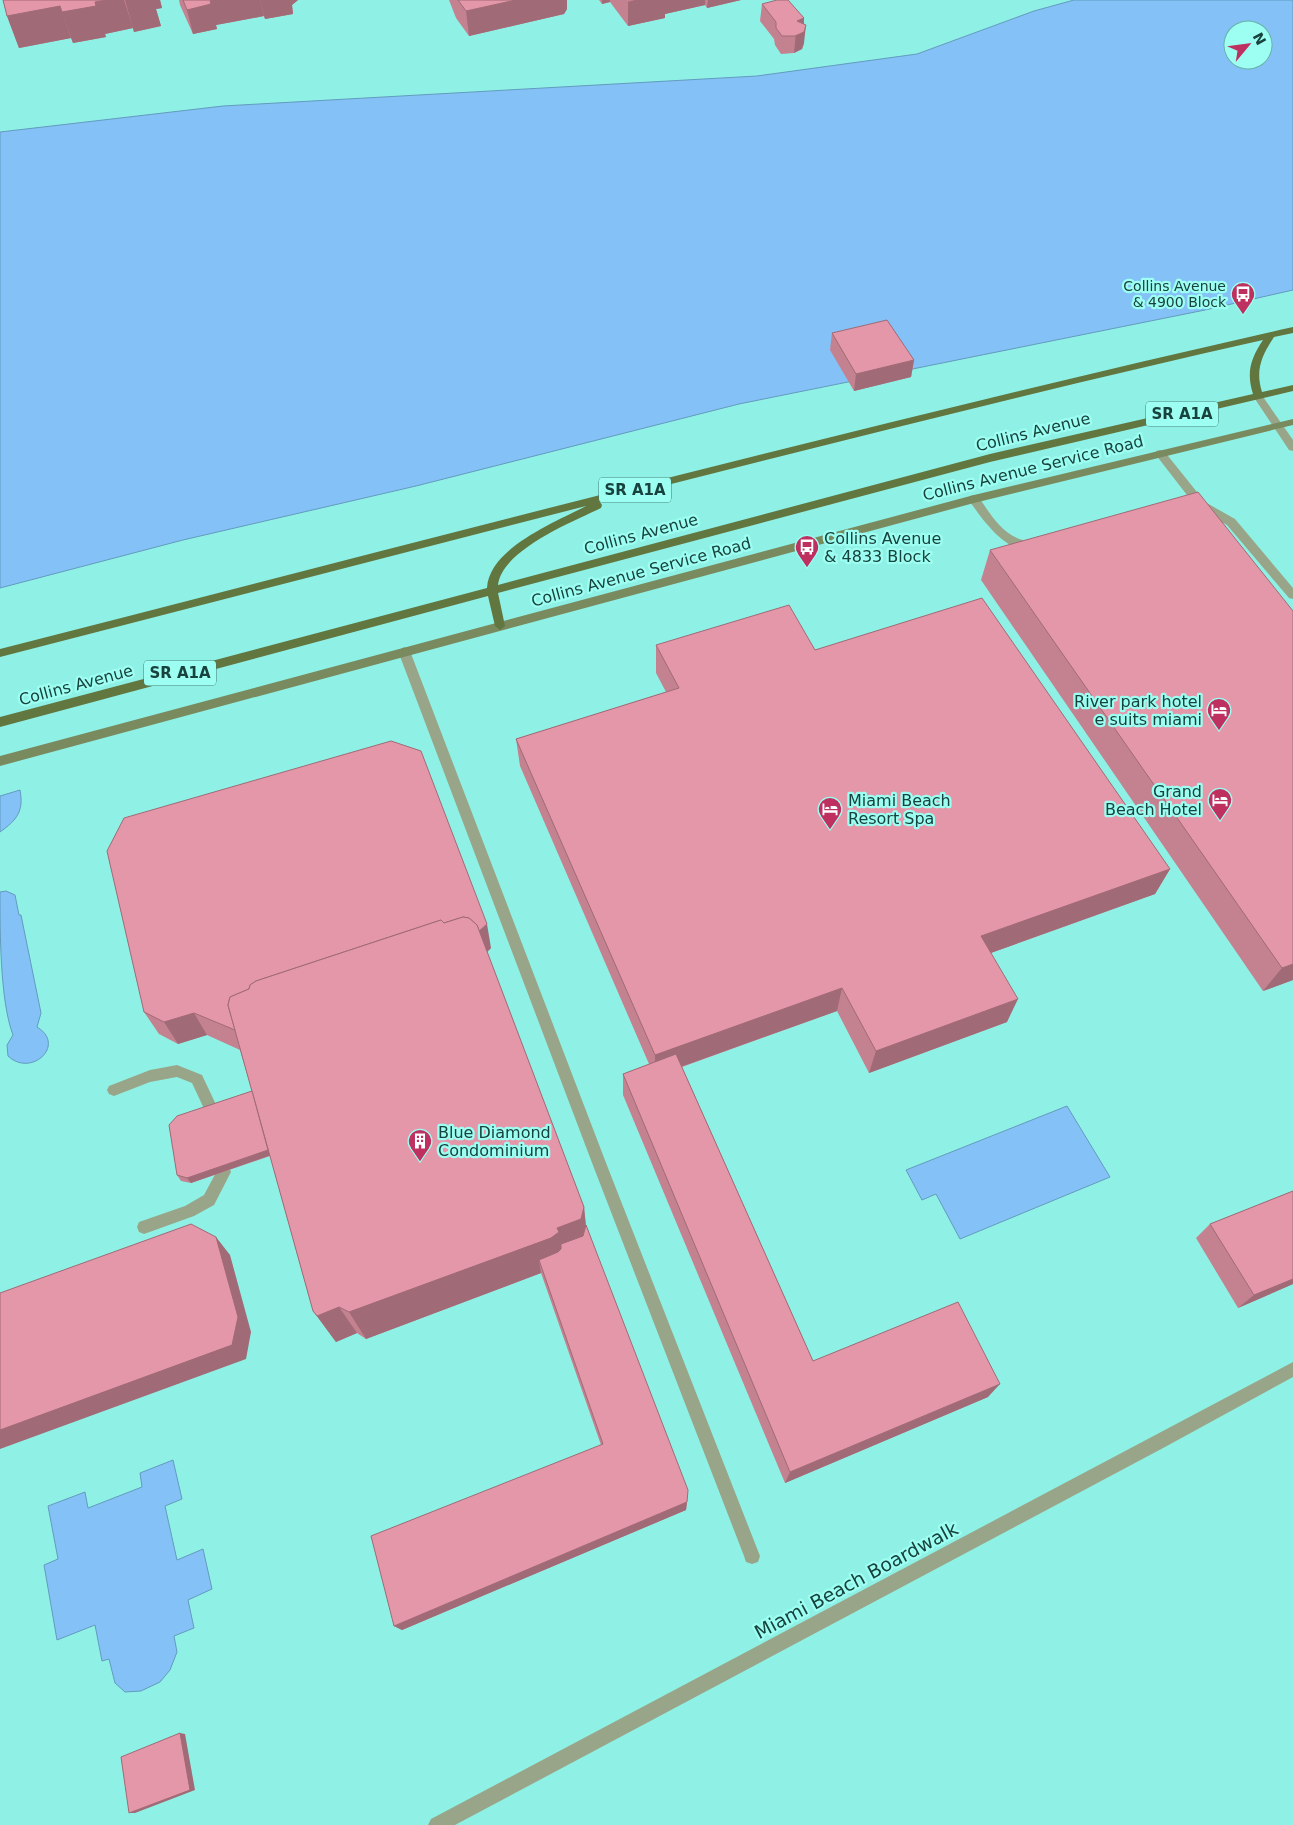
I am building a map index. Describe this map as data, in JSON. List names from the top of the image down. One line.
{"streets":{"main road":["SR A1A","Collins Avenue"],"street":["Collins Avenue Service Road","Miami Beach Boardwalk"]},"places":{"bus stop":["Collins Avenue & 4900 Block","Collins Avenue & 4833 Block"],"hotel":["River park hotel e suits miami","Grand Beach Hotel","Miami Beach Resort Spa"],"building":["Blue Diamond Condominium"]},"north":"top right"}
